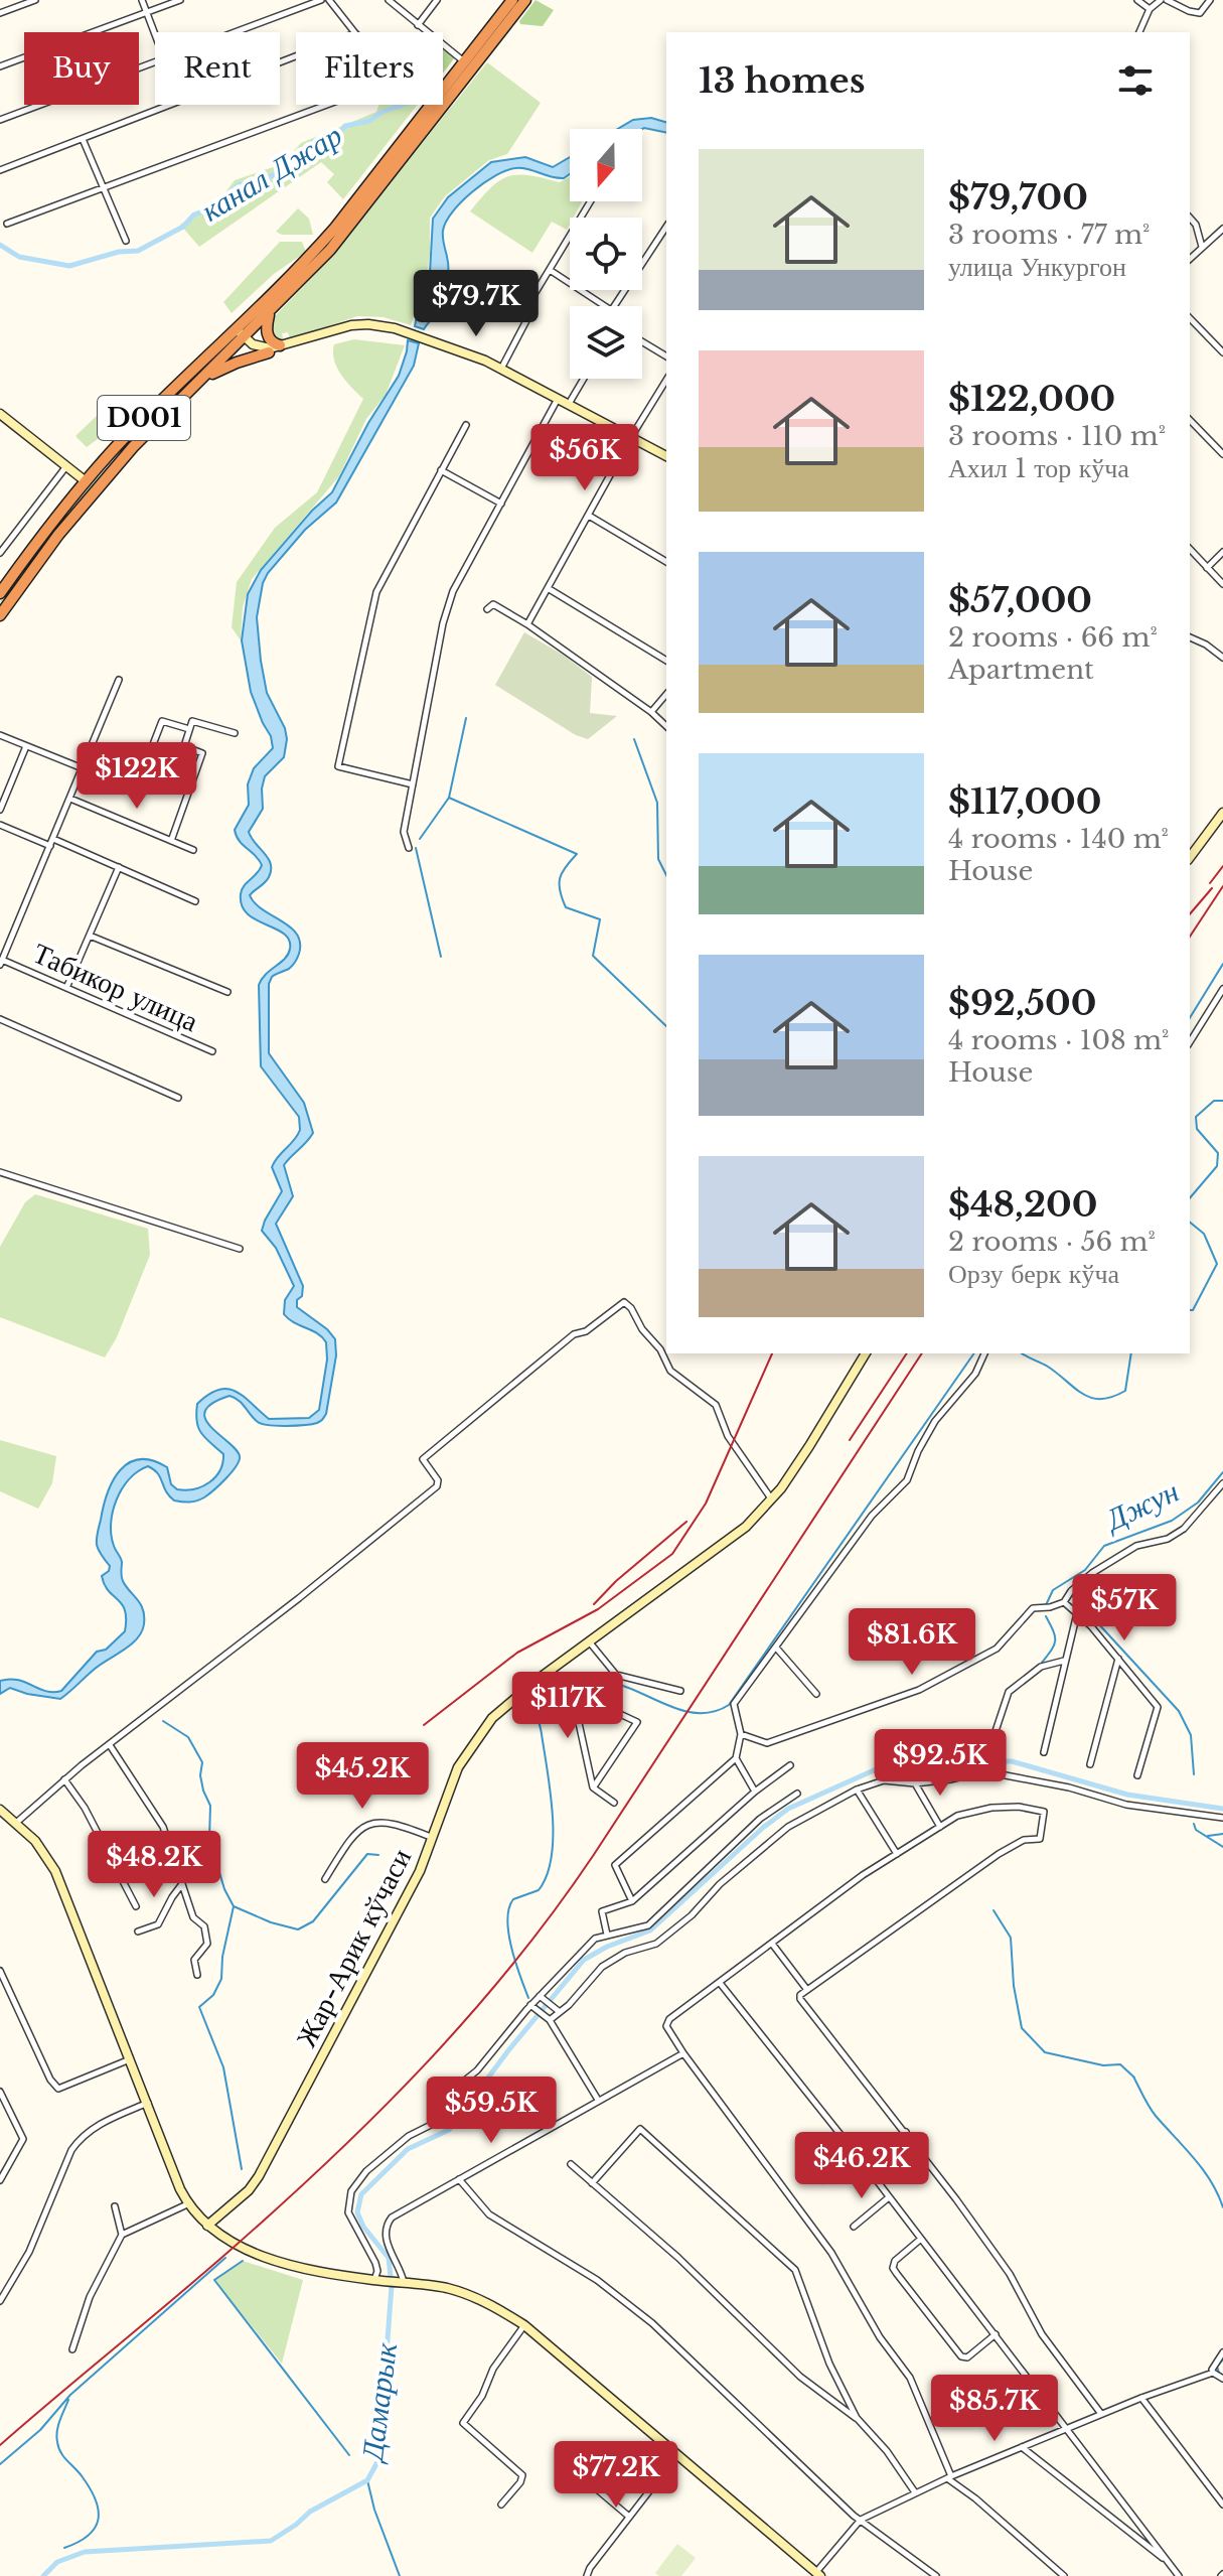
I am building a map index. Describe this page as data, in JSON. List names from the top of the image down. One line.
{"streets":{"highway":["D001"],"main road":["Жар-Арик кўчаси"],"street":["Табикор улица"]},"water":["канал Джар","Джун","Дамарык"],"north":"bottom","page":{"chip":["Buy","Rent","Filters"],"heading":"13 homes","list":[{"name":"$79,700","note":"3 rooms · 77 m² · улица Ункургон"},{"name":"$122,000","note":"3 rooms · 110 m² · Ахил 1 тор кўча"},{"name":"$57,000","note":"2 rooms · 66 m² · Apartment"},{"name":"$117,000","note":"4 rooms · 140 m² · House"},{"name":"$92,500","note":"4 rooms · 108 m² · House"},{"name":"$48,200","note":"2 rooms · 56 m² · Орзу берк кўча"}],"price":["$79.7K","$56K","$122K","$57K","$81.6K","$117K","$92.5K","$45.2K","$48.2K","$59.5K","$46.2K","$85.7K","$77.2K"]}}
